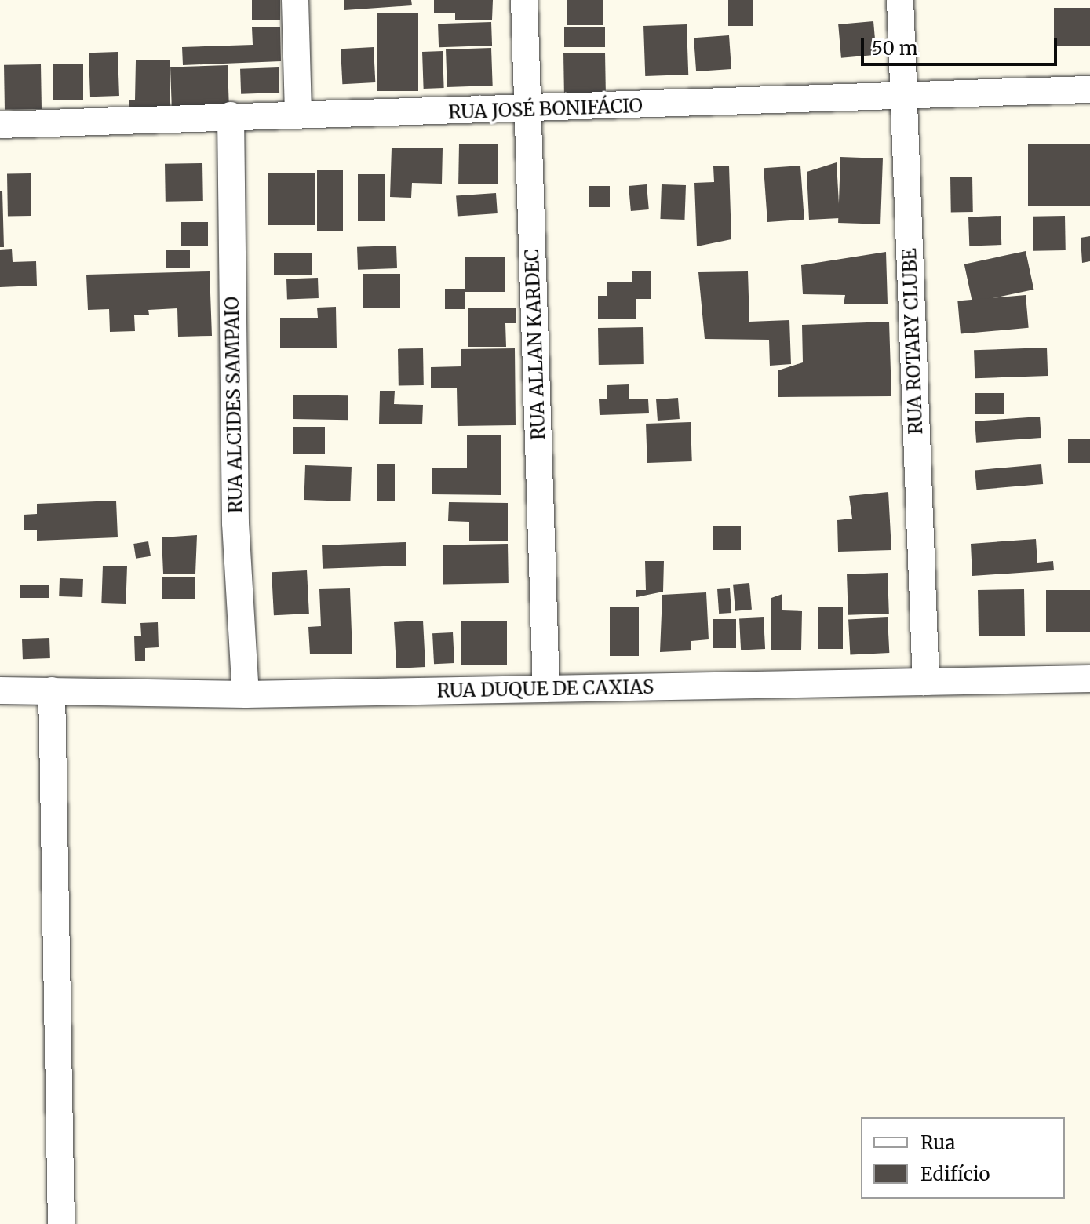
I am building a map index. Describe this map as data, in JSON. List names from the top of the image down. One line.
{"streets":{"street":["RUA JOSÉ BONIFÁCIO","RUA ROTARY CLUBE","RUA ALLAN KARDEC","RUA ALCIDES SAMPAIO","RUA DUQUE DE CAXIAS"]},"crossings":[["RUA JOSÉ BONIFÁCIO","RUA ROTARY CLUBE"],["RUA JOSÉ BONIFÁCIO","RUA ALLAN KARDEC"],["RUA JOSÉ BONIFÁCIO","RUA ALCIDES SAMPAIO"],["RUA ROTARY CLUBE","RUA DUQUE DE CAXIAS"],["RUA ALLAN KARDEC","RUA DUQUE DE CAXIAS"],["RUA ALCIDES SAMPAIO","RUA DUQUE DE CAXIAS"]],"legend":["Rua","Edifício"],"scale_bar":"50 m"}
